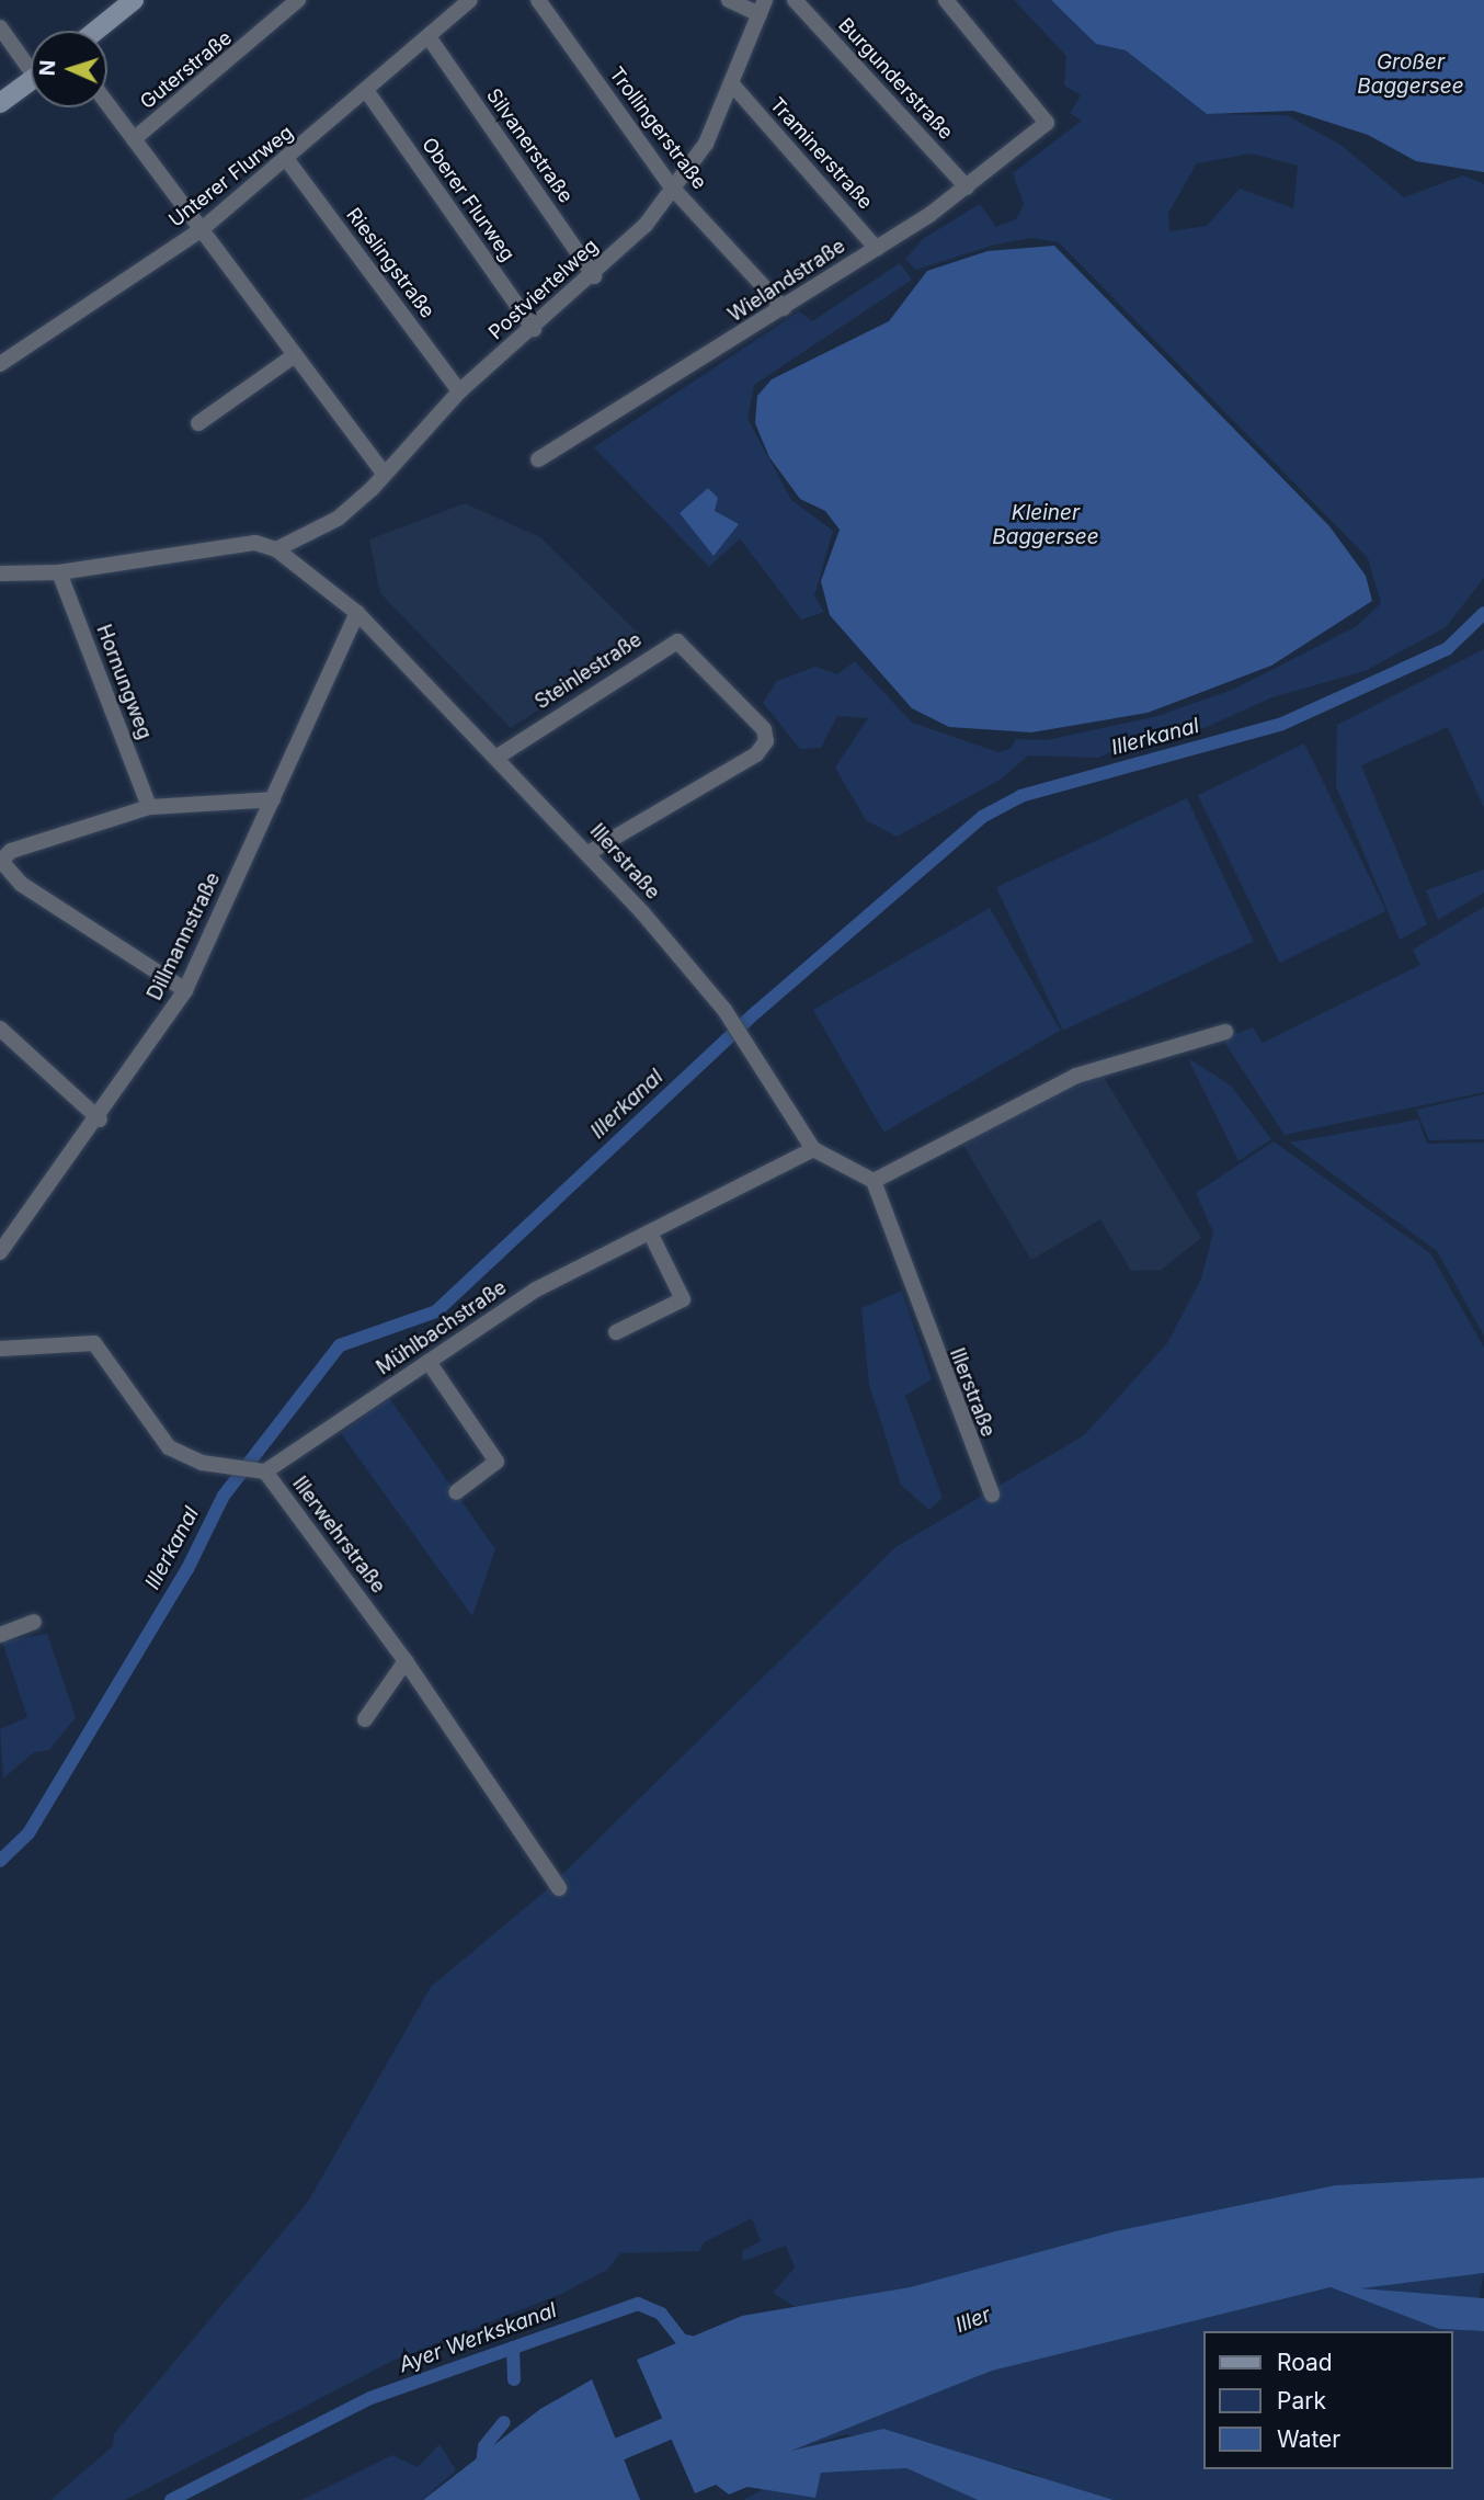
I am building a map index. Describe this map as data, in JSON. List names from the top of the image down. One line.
{"streets":{"street":["Guterstraße","Burgunderstraße","Trollingerstraße","Silvanerstraße","Traminerstraße","Unterer Flurweg","Oberer Flurweg","Rieslingstraße","Wielandstraße","Postviertelweg","Steinlestraße","Hornungweg","Illerstraße","Dillmannstraße","Mühlbachstraße","Illerwehrstraße"]},"crossings":[["Burgunderstraße","Wielandstraße"],["Trollingerstraße","Wielandstraße"],["Trollingerstraße","Postviertelweg"],["Silvanerstraße","Unterer Flurweg"],["Silvanerstraße","Postviertelweg"],["Traminerstraße","Wielandstraße"],["Traminerstraße","Postviertelweg"],["Unterer Flurweg","Oberer Flurweg"],["Unterer Flurweg","Rieslingstraße"],["Oberer Flurweg","Postviertelweg"],["Rieslingstraße","Postviertelweg"],["Postviertelweg","Illerstraße"],["Steinlestraße","Illerstraße"],["Hornungweg","Illerstraße"],["Illerstraße","Dillmannstraße"],["Illerstraße","Mühlbachstraße"],["Mühlbachstraße","Illerwehrstraße"]],"water":["Großer Baggersee","Kleiner Baggersee","Illerkanal","Iller","Ayer Werkskanal"],"legend":["Road","Park","Water"],"north":"left"}
